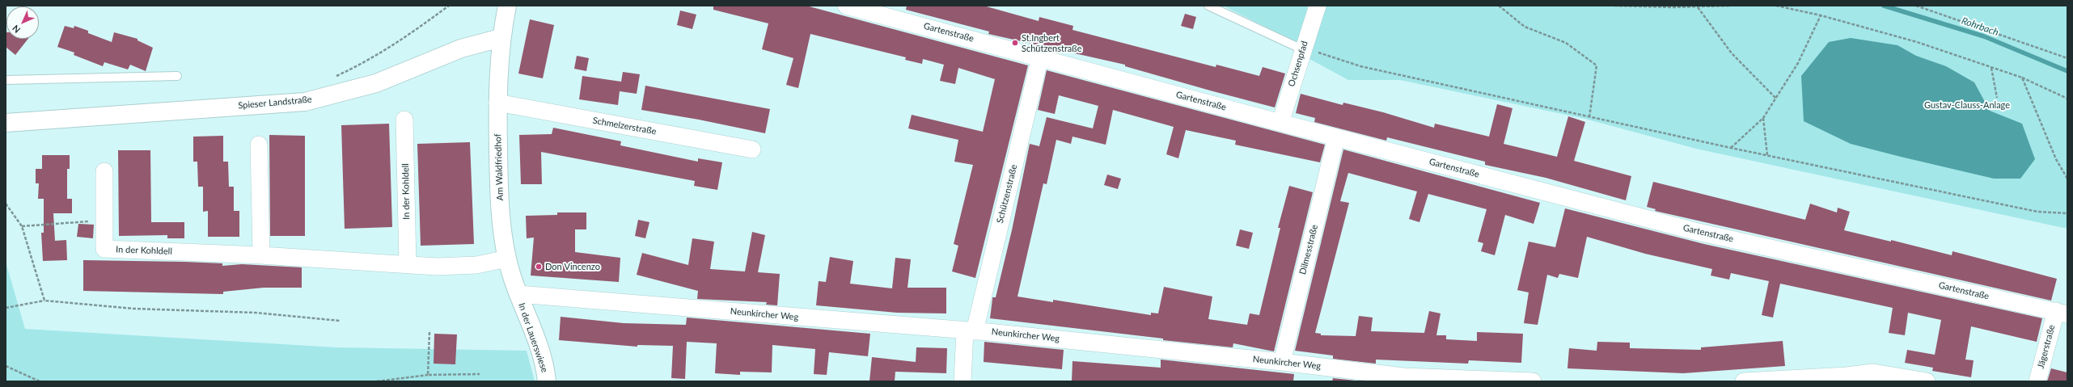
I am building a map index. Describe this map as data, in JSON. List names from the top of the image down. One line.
{"streets":{"street":["Gartenstraße","Ochsenpfad","Spieser Landstraße","Schmelzerstraße","Am Waldfriedhof","In der Kohldell","Schützenstraße","Dilmesstraße","Neunkircher Weg","In der Lauerswiese","Jägerstraße"]},"crossings":[["Gartenstraße","Ochsenpfad"],["Gartenstraße","Schützenstraße"],["Gartenstraße","Dilmesstraße"],["Gartenstraße","Jägerstraße"],["Spieser Landstraße","Am Waldfriedhof"],["Schmelzerstraße","Am Waldfriedhof"],["Am Waldfriedhof","In der Kohldell"],["Am Waldfriedhof","Neunkircher Weg"],["Am Waldfriedhof","In der Lauerswiese"],["Schützenstraße","Neunkircher Weg"],["Dilmesstraße","Neunkircher Weg"],["Neunkircher Weg","In der Lauerswiese"]],"water":["Rohrbach"],"parks":["Gustav-Clauss-Anlage"],"places":["St.Ingbert Schützenstraße","Don Vincenzo"],"north":"bottom left"}
